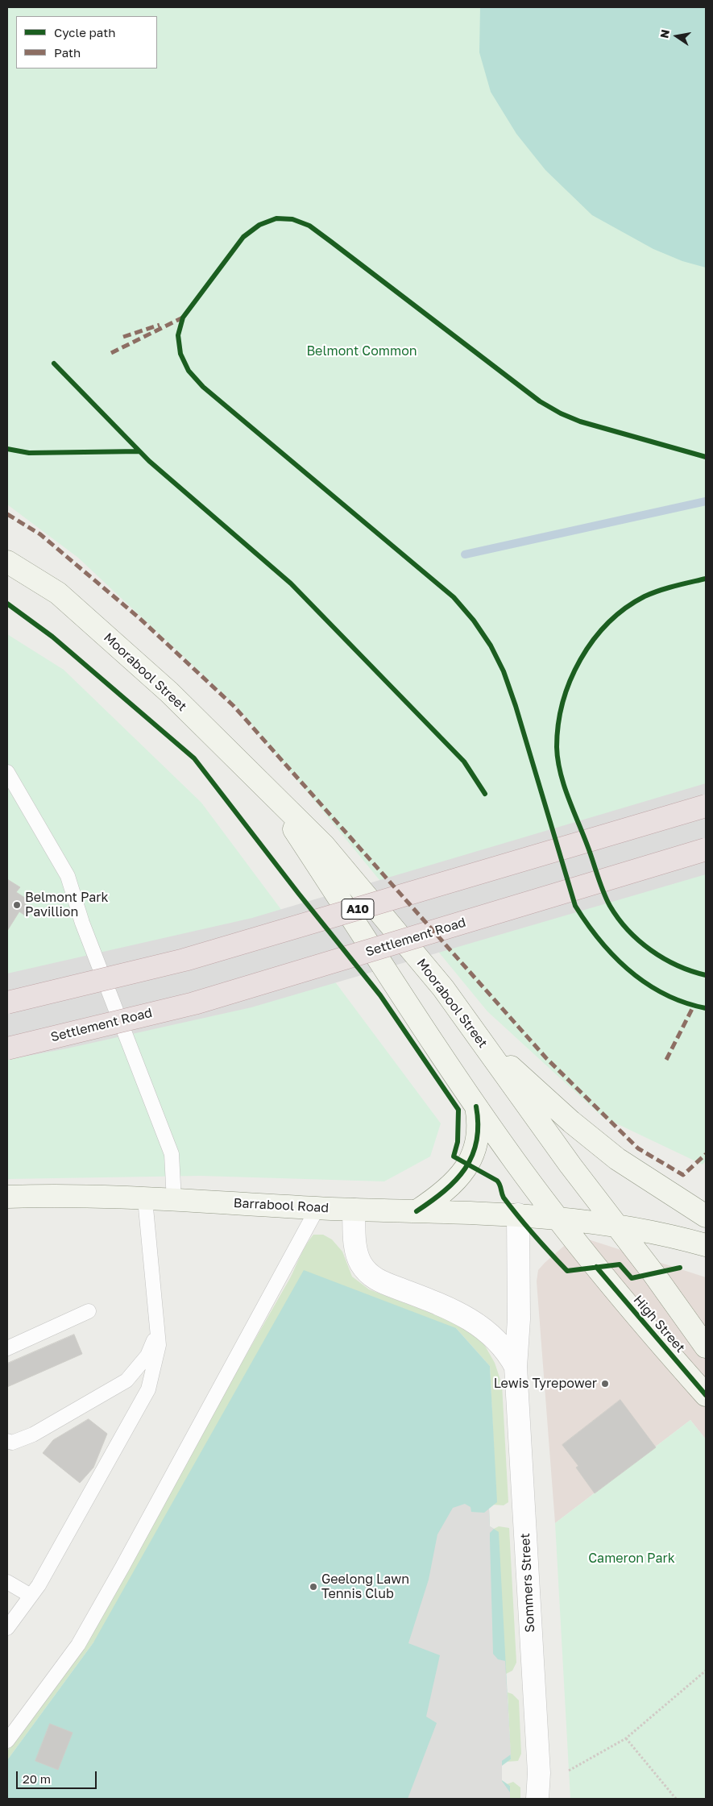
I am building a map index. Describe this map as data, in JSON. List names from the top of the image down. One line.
{"streets":{"highway":["A10","Settlement Road"],"street":["Moorabool Street","Barrabool Road","High Street","Sommers Street"]},"crossings":[["Moorabool Street","Barrabool Road"],["Moorabool Street","High Street"],["Barrabool Road","High Street"],["Barrabool Road","Sommers Street"]],"parks":["Belmont Common","Cameron Park"],"places":["Belmont Park Pavillion","Lewis Tyrepower","Geelong Lawn Tennis Club"],"legend":["Cycle path","Path"],"scale_bar":"20 m","north":"left"}
